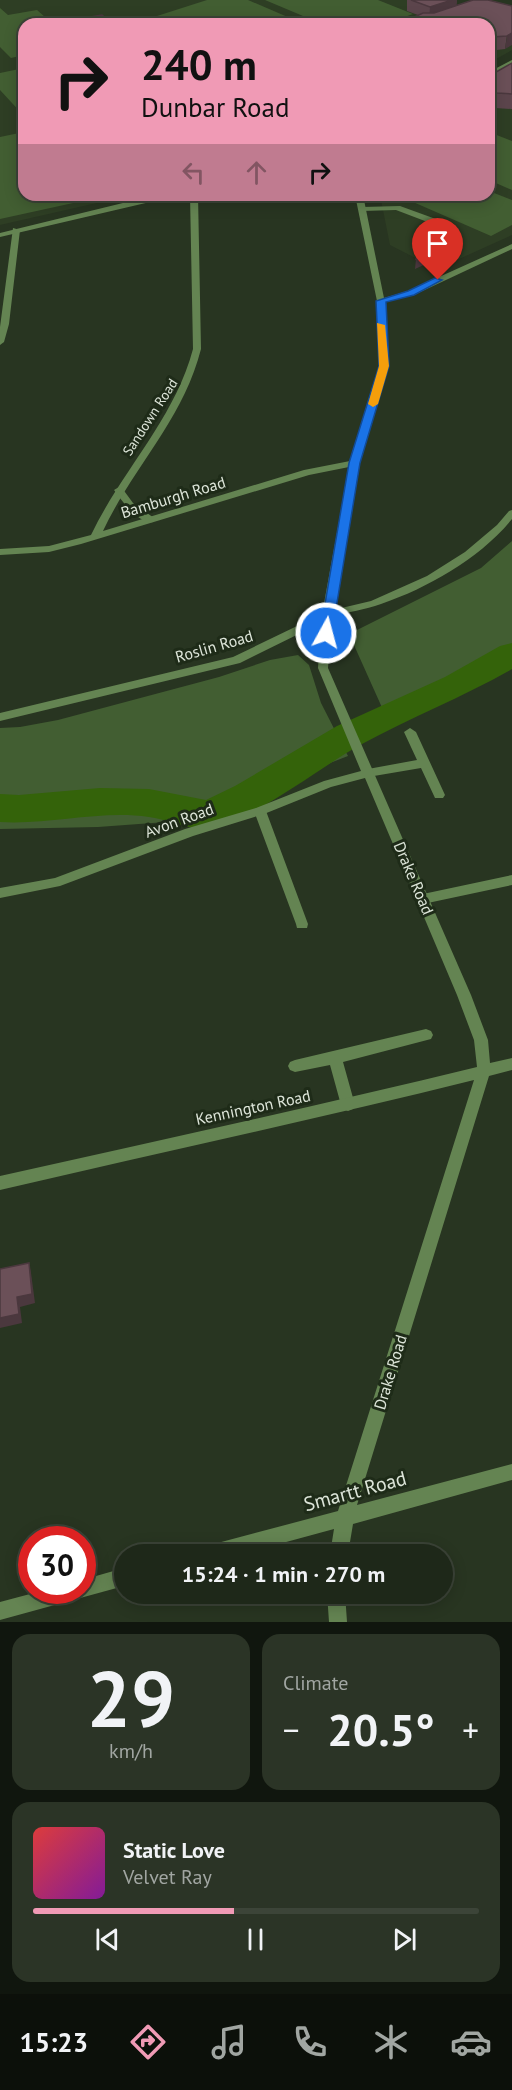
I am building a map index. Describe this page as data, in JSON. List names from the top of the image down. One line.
{"streets":{"street":["Sandown Road","Bamburgh Road","Roslin Road","Avon Road","Drake Road","Kennington Road","Smartt Road"]},"crossings":[["Sandown Road","Bamburgh Road"],["Bamburgh Road","Drake Road"],["Roslin Road","Drake Road"],["Avon Road","Drake Road"],["Drake Road","Kennington Road"],["Drake Road","Smartt Road"]],"page":{"turn":["240 m","Dunbar Road"],"limit":"30","trip":"15:24 · 1 min · 270 m","tile":[["29","km/h"],"Climate"],"heat":["−","20.5°","+"],"song":["Static Love","Velvet Ray"],"tabs":"15:23"}}
